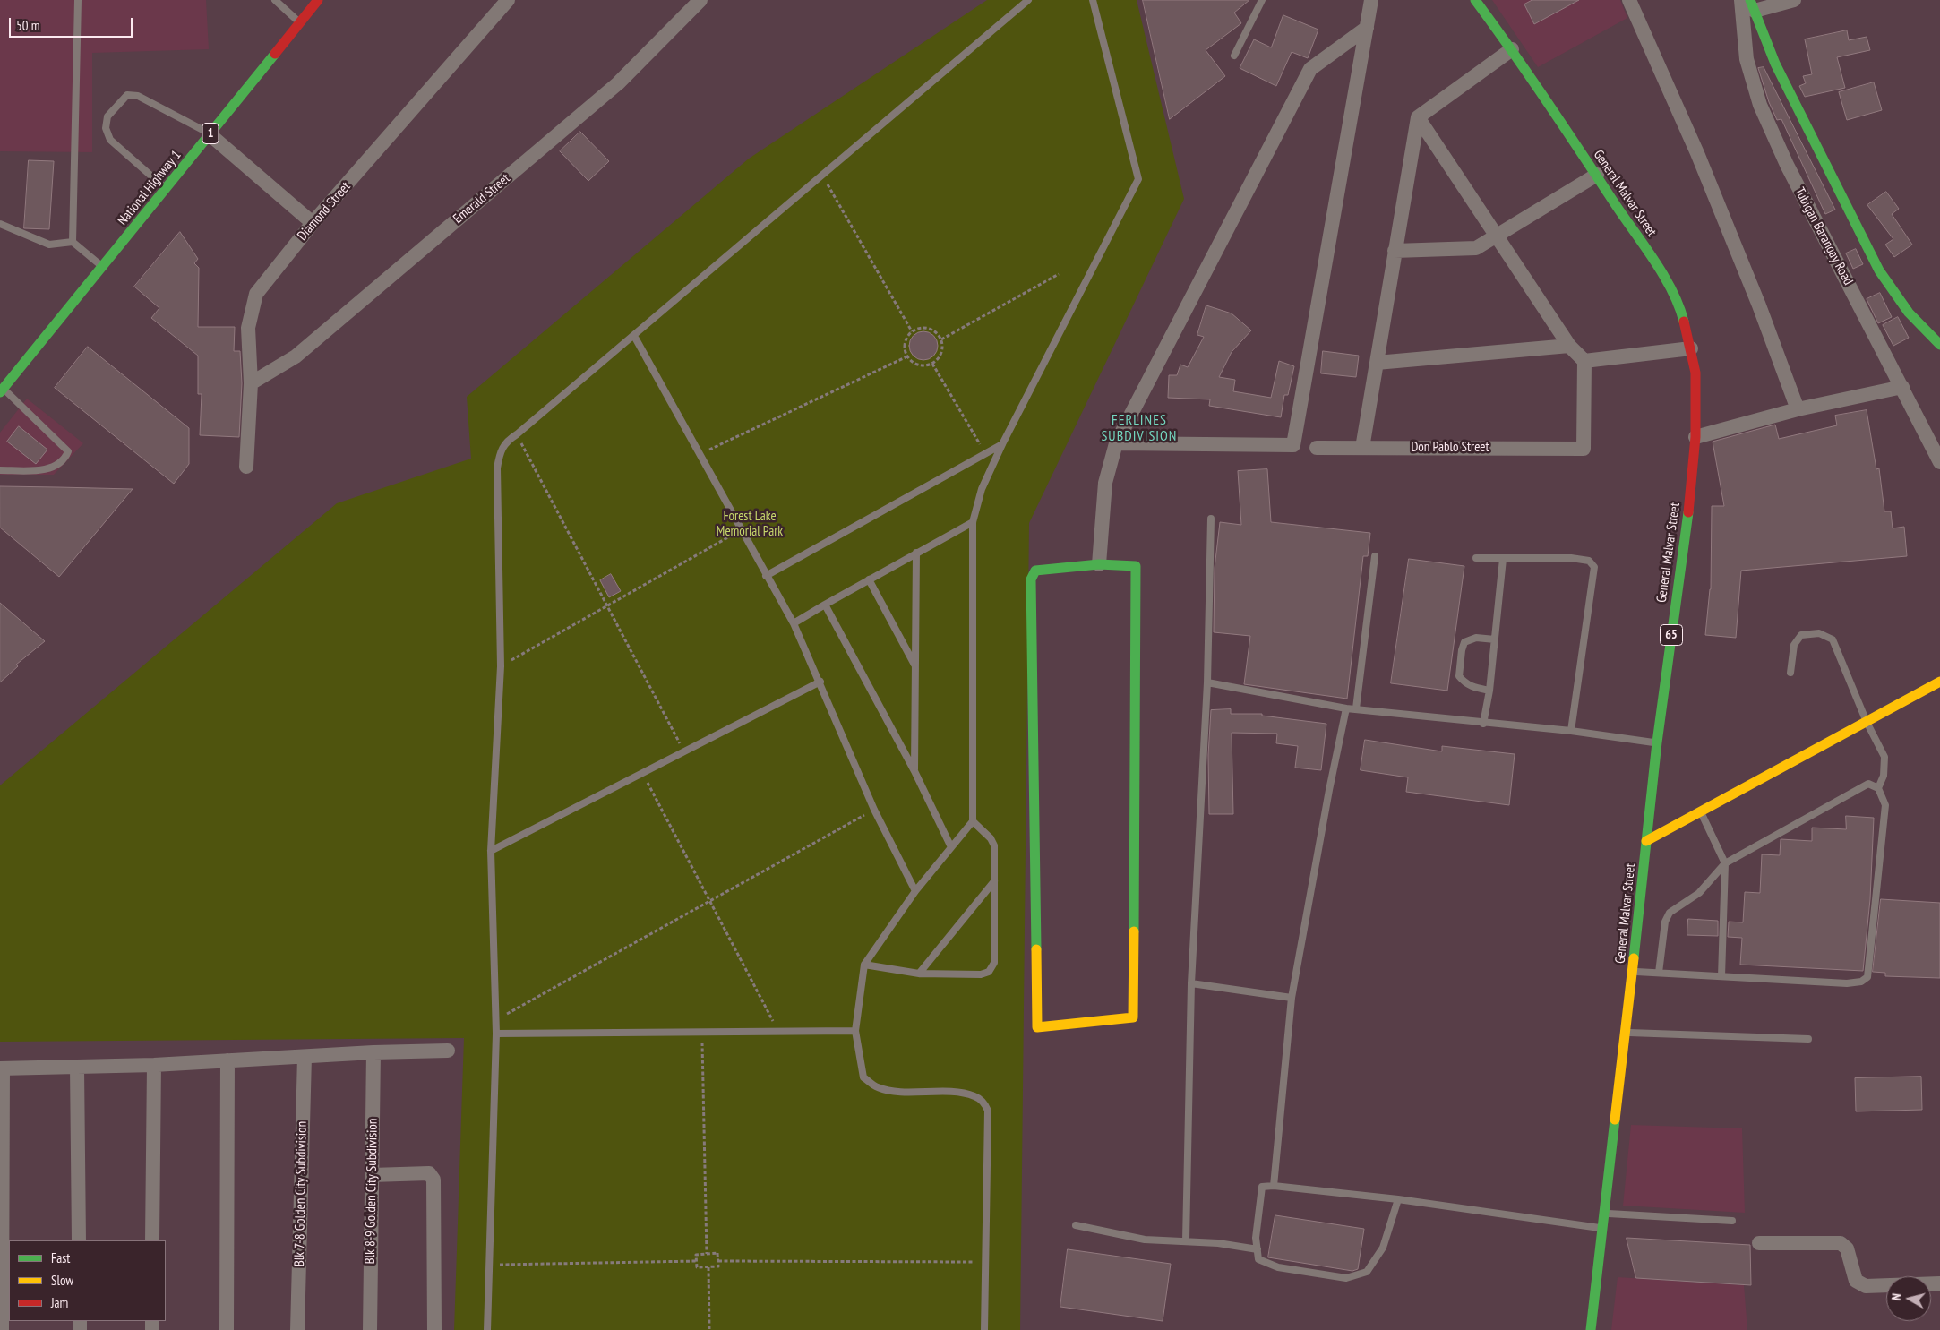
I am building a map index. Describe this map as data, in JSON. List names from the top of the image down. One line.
{"streets":{"main road":["1","National Highway 1","General Malvar Street","65"],"street":["Emerald Street","Diamond Street","Tubigan Barangay Road","Don Pablo Street","Blk 8-9 Golden City Subdivision","Blk 7-8 Golden City Subdivision"]},"crossings":[["Emerald Street","Diamond Street"]],"districts":["FERLINES SUBDIVISION"],"parks":["Forest Lake Memorial Park"],"legend":["Fast","Slow","Jam"],"scale_bar":"50 m","north":"left"}
